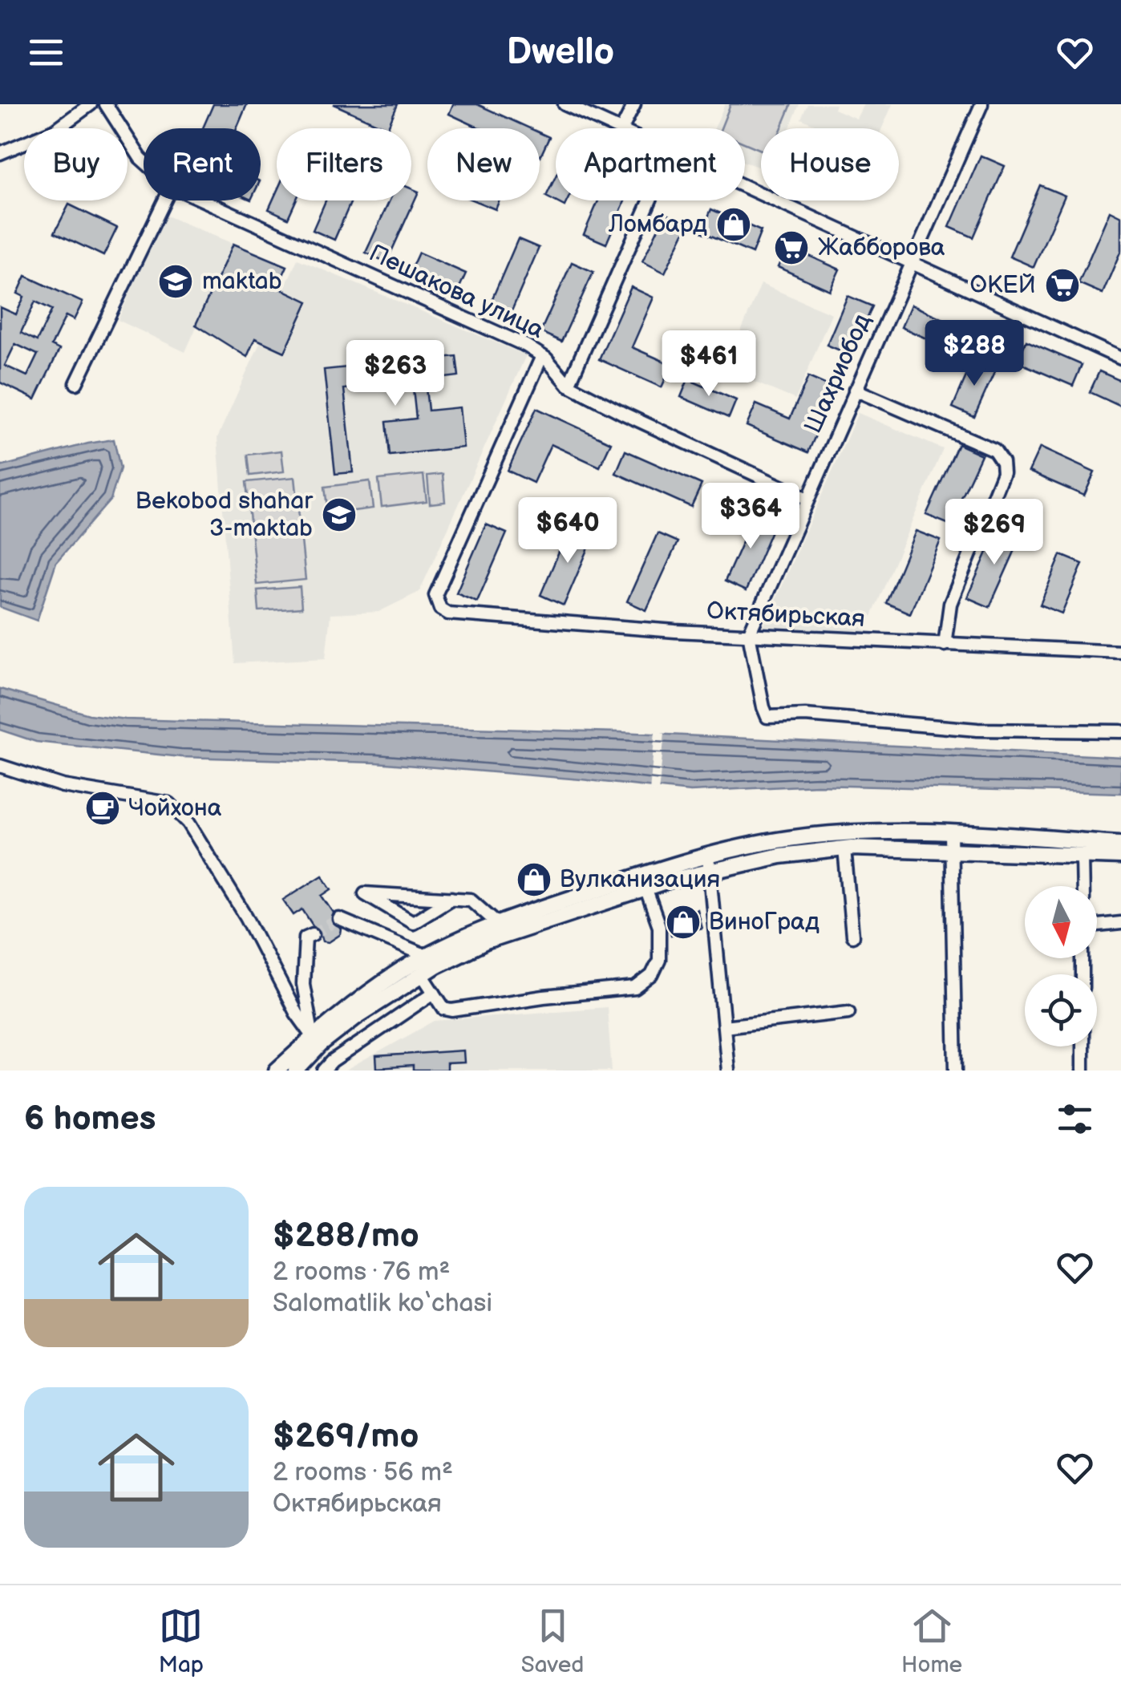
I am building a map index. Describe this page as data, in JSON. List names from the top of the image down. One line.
{"streets":{"street":["Пешакова улица","Шахриобод","Октябирьская"]},"crossings":[["Пешакова улица","Шахриобод"],["Пешакова улица","Октябирьская"],["Шахриобод","Октябирьская"]],"places":{"shop":["Ломбард","Вулканизация","ВиноГрад"],"supermarket":["Жабборова","ОКЕЙ"],"school or university":["maktab","Bekobod shahar 3-maktab"],"cafe":["Чойхона"]},"north":"bottom","page":{"header":"Dwello","chip":["Buy","Rent","Filters","New","Apartment","House"],"price":["$288","$461","$263","$364","$640","$269"],"heading":"6 homes","list":[{"name":"$288/mo","note":"2 rooms · 76 m² · Salomatlik ko‘chasi"},{"name":"$269/mo","note":"2 rooms · 56 m² · Октябирьская"}],"tabs":["Map","Saved","Home"]}}
